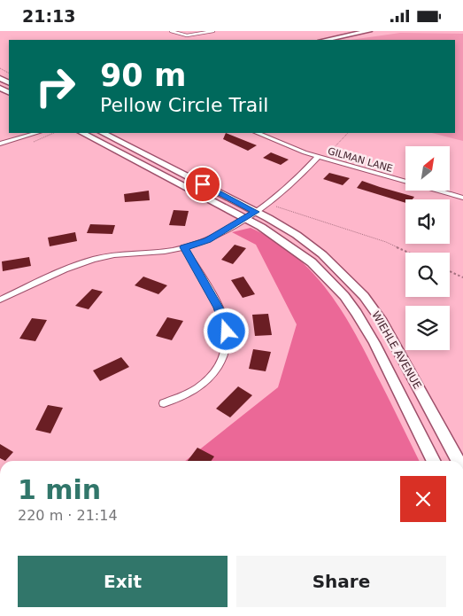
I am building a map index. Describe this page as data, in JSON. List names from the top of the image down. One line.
{"streets":{"main road":["WIEHLE AVENUE"],"street":["GILMAN LANE"]},"north":"top right","page":{"status":"21:13","turn":["90 m","Pellow Circle Trail"],"heading":["1 min","220 m · 21:14"],"buttons":["Exit","Share"]}}
